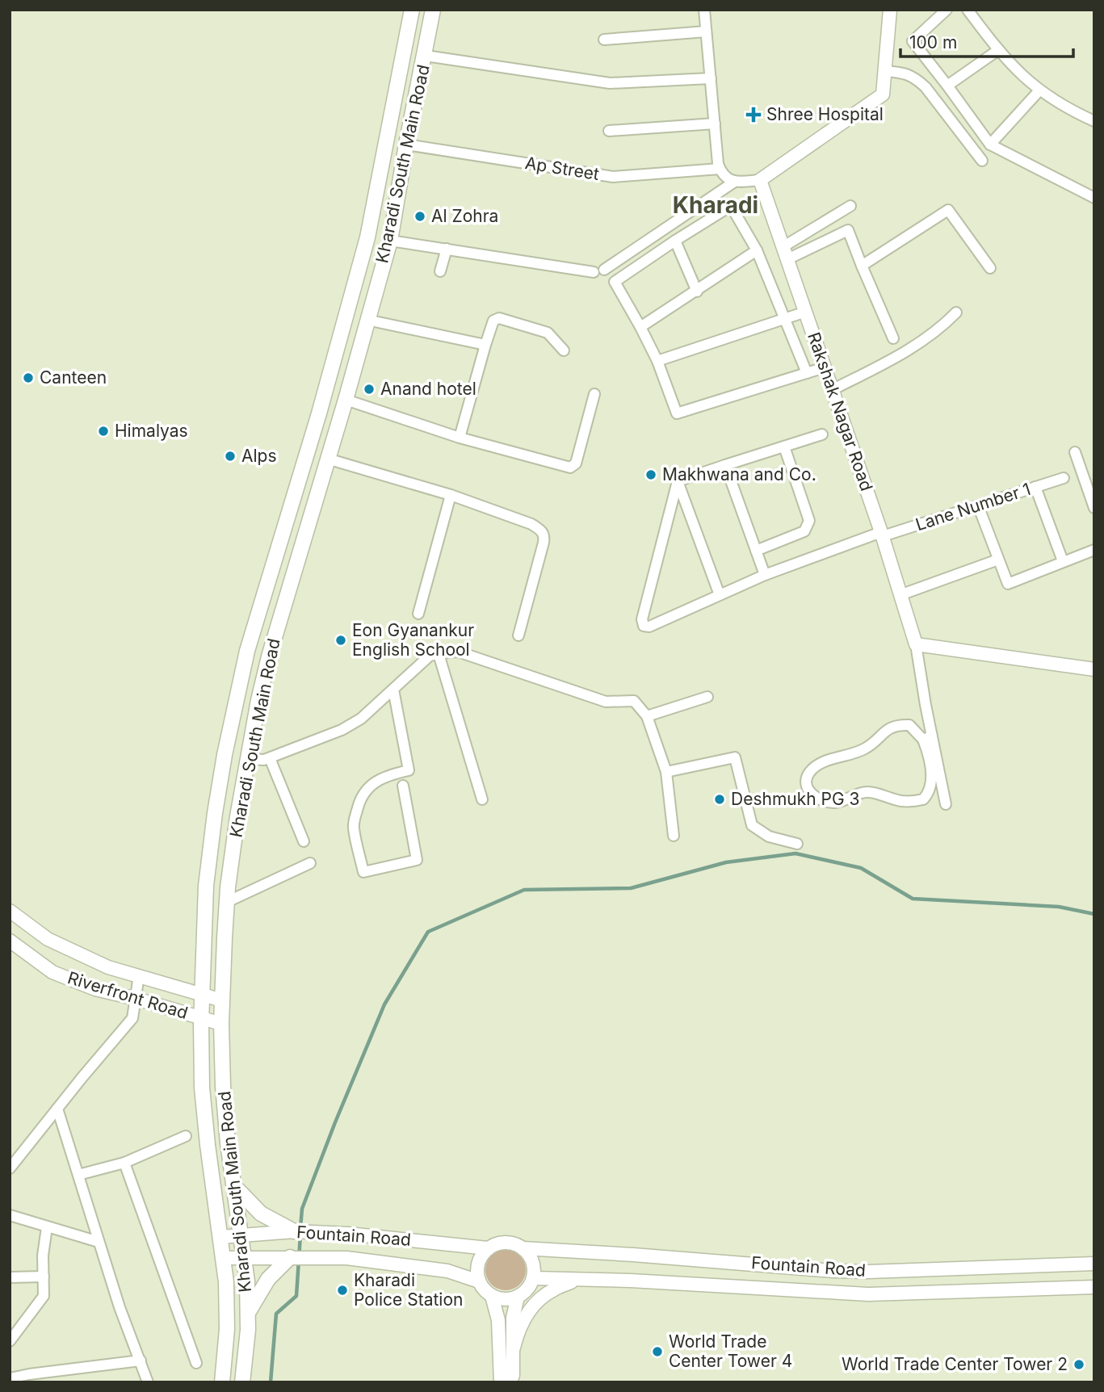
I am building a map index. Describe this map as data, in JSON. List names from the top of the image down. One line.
{"streets":{"main road":["Kharadi South Main Road"],"street":["Ap Street","Rakshak Nagar Road","Lane Number 1","Riverfront Road","Fountain Road"]},"crossings":[["Kharadi South Main Road","Ap Street"],["Kharadi South Main Road","Riverfront Road"],["Kharadi South Main Road","Fountain Road"],["Rakshak Nagar Road","Lane Number 1"]],"districts":["Kharadi"],"places":{"health":["Shree Hospital"],"other":["Al Zohra","Canteen","Anand hotel","Himalyas","Alps","Makhwana and Co.","Eon Gyanankur English School","Deshmukh PG 3","Kharadi Police Station","World Trade Center Tower 4","World Trade Center Tower 2"]},"scale_bar":"100 m"}
